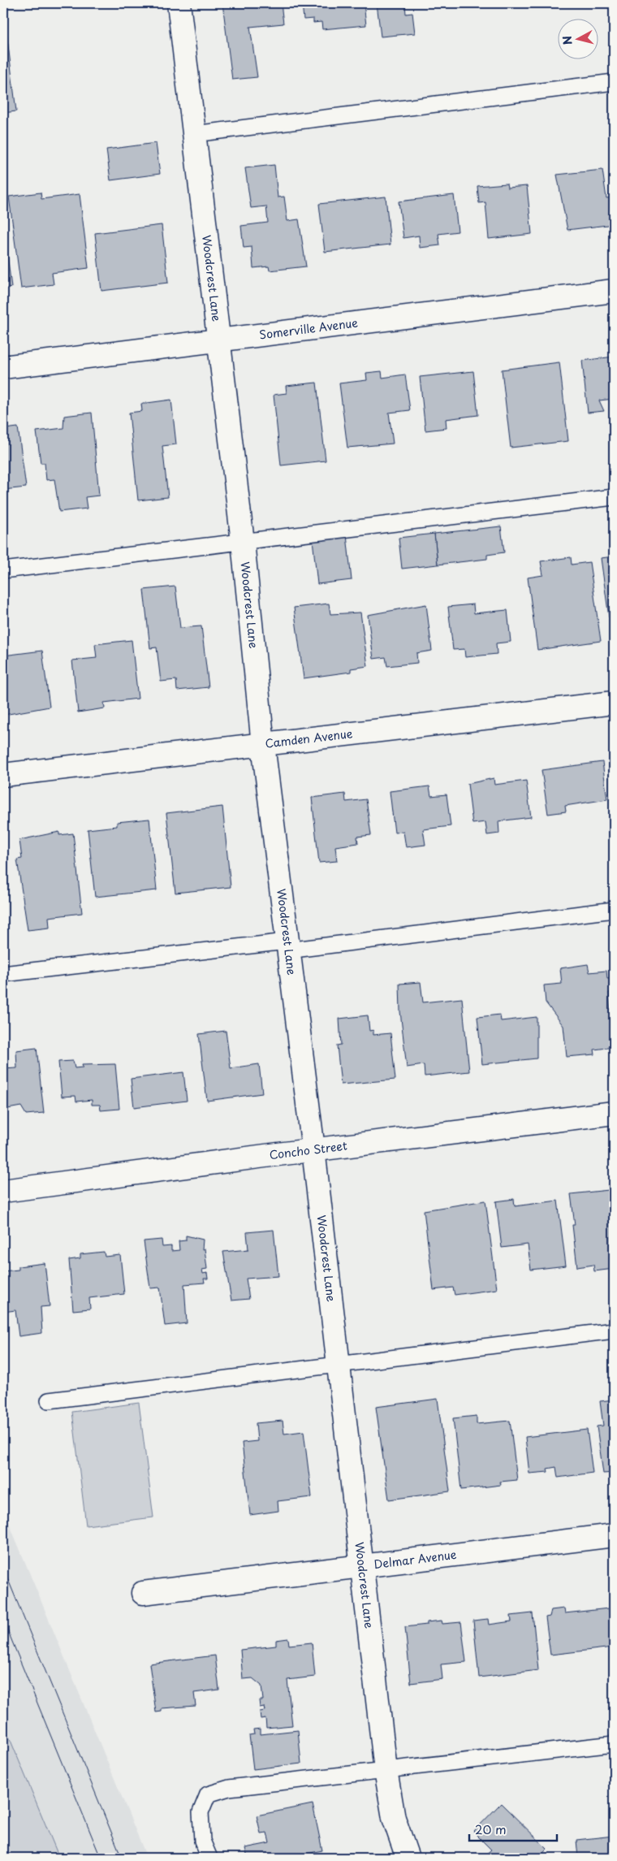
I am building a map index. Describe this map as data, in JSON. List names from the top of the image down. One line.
{"streets":{"street":["Woodcrest Lane","Somerville Avenue","Camden Avenue","Concho Street","Delmar Avenue"]},"crossings":[["Woodcrest Lane","Somerville Avenue"],["Woodcrest Lane","Camden Avenue"],["Woodcrest Lane","Concho Street"],["Woodcrest Lane","Delmar Avenue"]],"scale_bar":"20 m","north":"left"}
